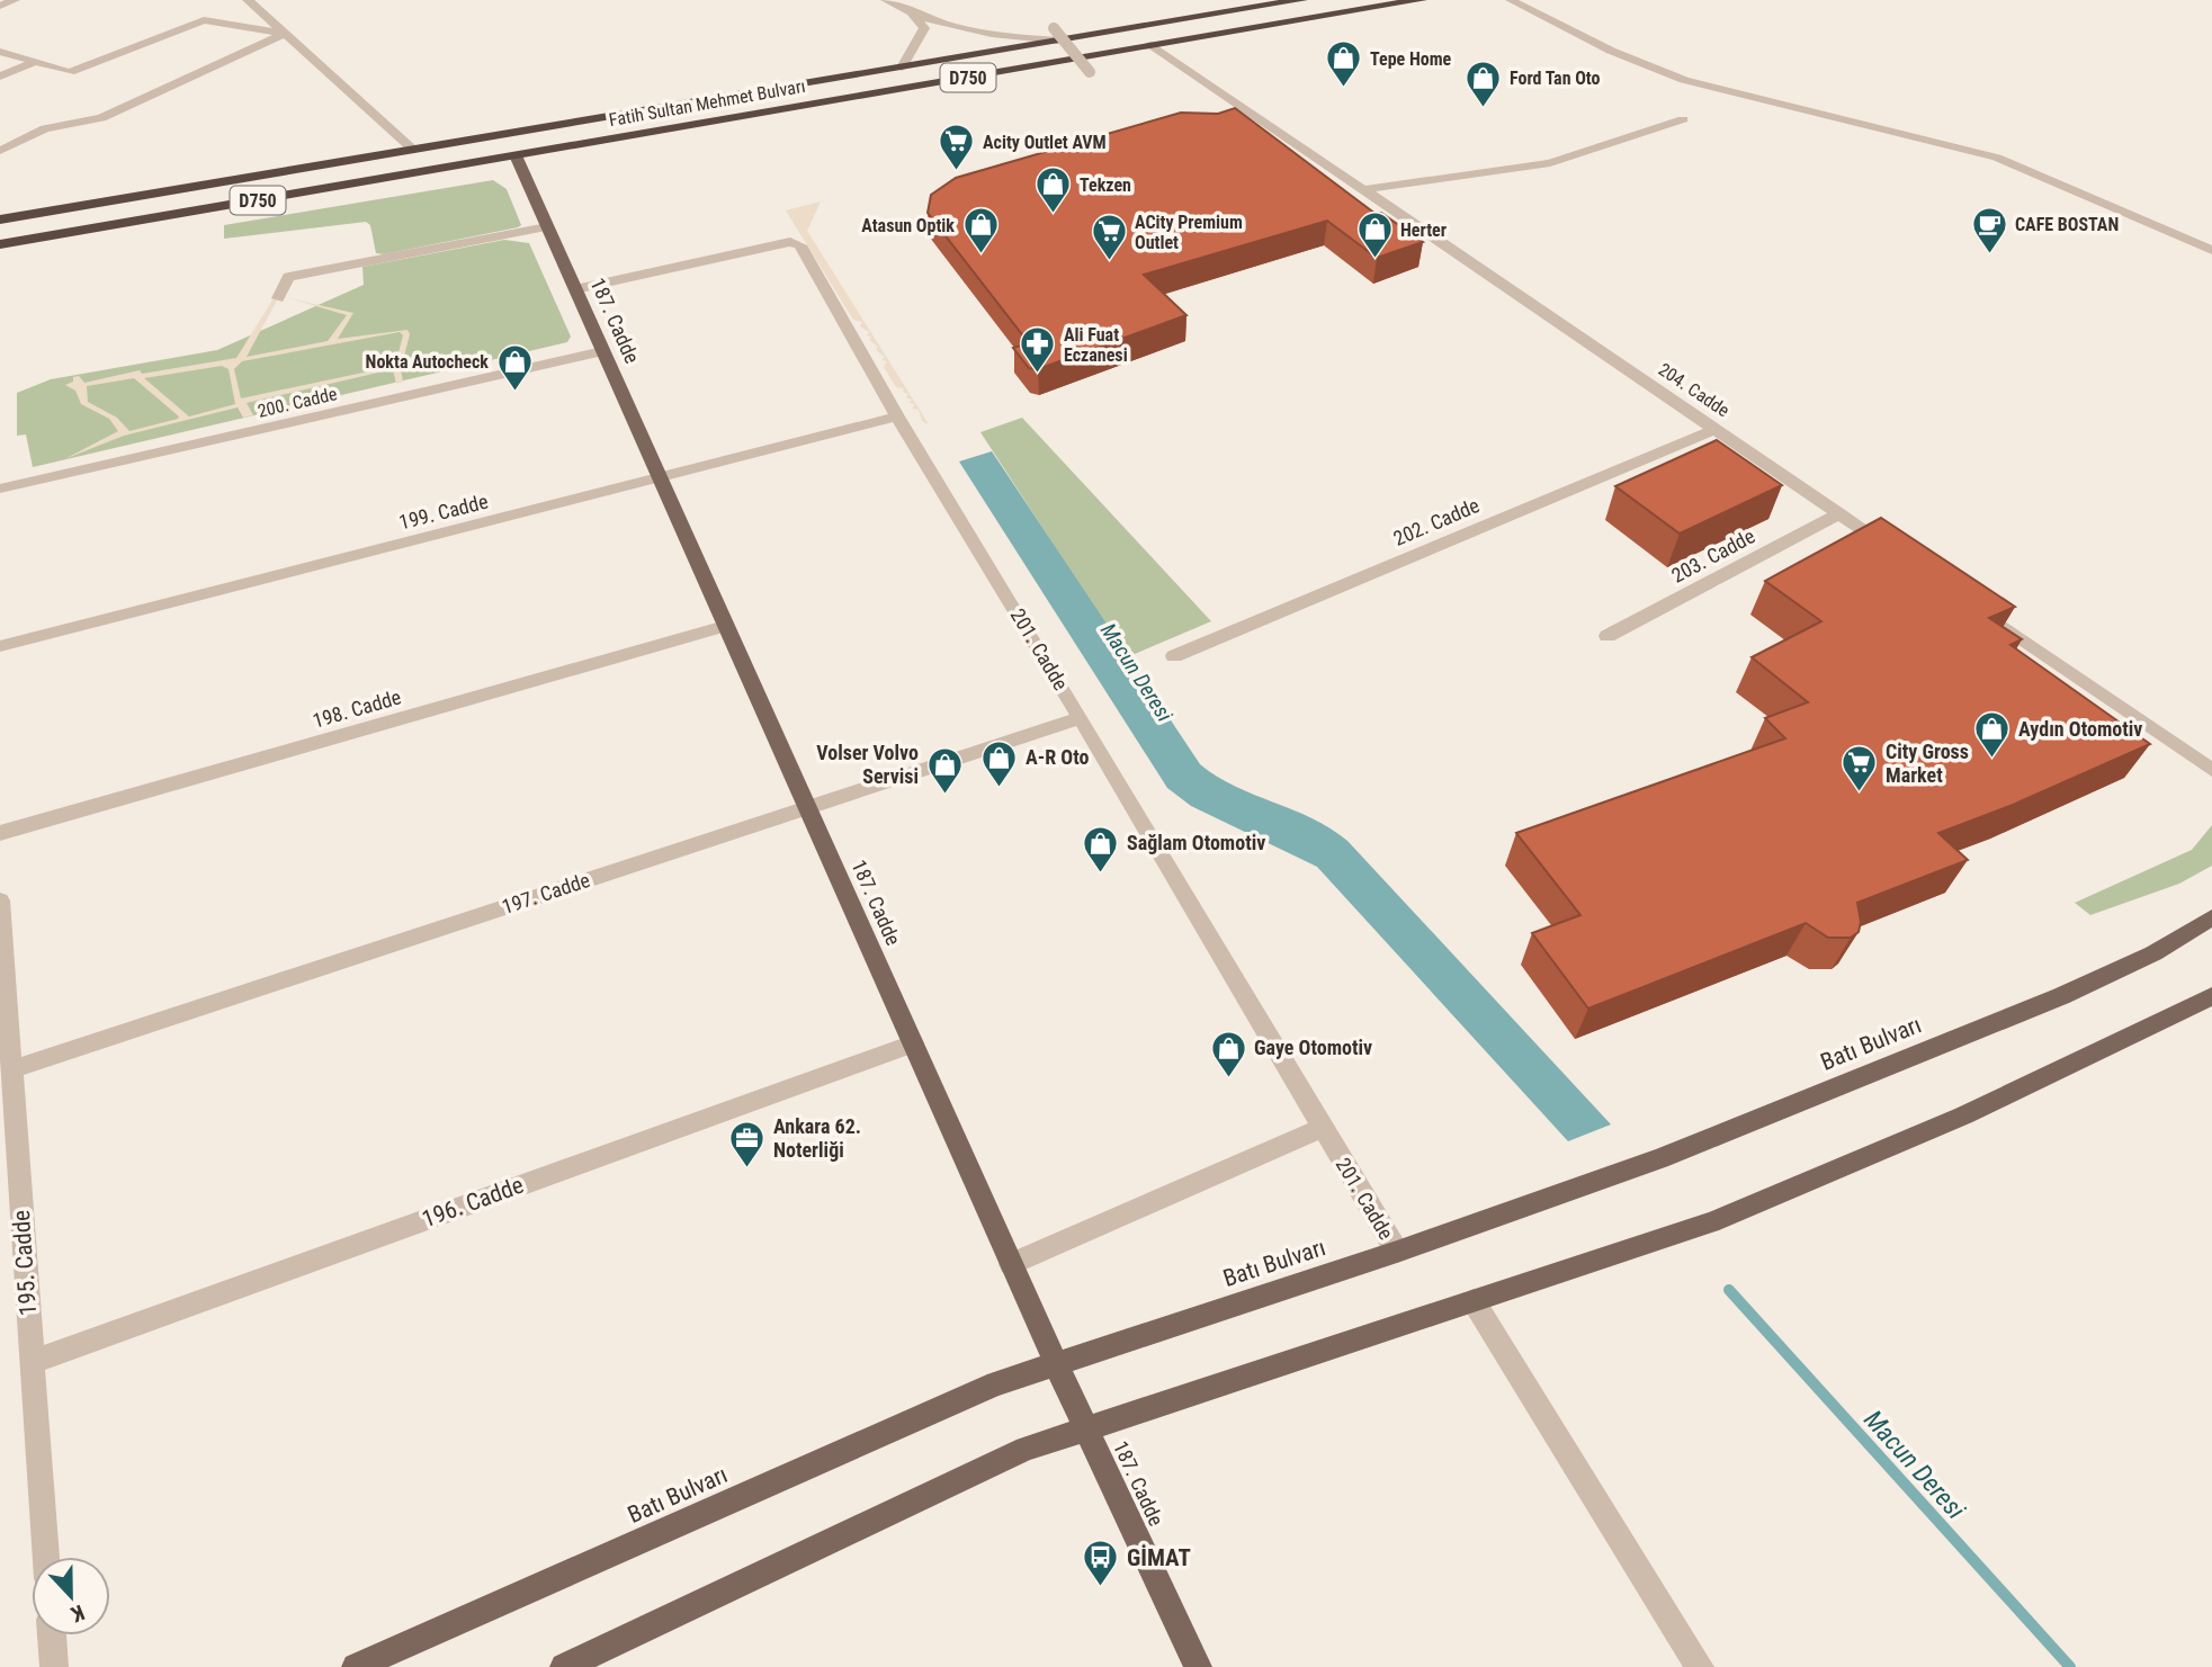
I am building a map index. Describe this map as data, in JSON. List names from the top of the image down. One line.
{"streets":{"highway":["D750","Fatih Sultan Mehmet Bulvarı"],"main road":["187. Cadde","Batı Bulvarı"],"street":["204. Cadde","200. Cadde","199. Cadde","202. Cadde","203. Cadde","201. Cadde","198. Cadde","197. Cadde","196. Cadde","195. Cadde"]},"crossings":[["Fatih Sultan Mehmet Bulvarı","187. Cadde"],["Fatih Sultan Mehmet Bulvarı","204. Cadde"],["187. Cadde","200. Cadde"],["187. Cadde","199. Cadde"],["187. Cadde","201. Cadde"],["187. Cadde","198. Cadde"],["187. Cadde","197. Cadde"],["187. Cadde","Batı Bulvarı"],["187. Cadde","196. Cadde"],["204. Cadde","202. Cadde"],["204. Cadde","203. Cadde"],["199. Cadde","201. Cadde"],["201. Cadde","197. Cadde"],["201. Cadde","Batı Bulvarı"],["197. Cadde","195. Cadde"],["196. Cadde","195. Cadde"]],"water":["Macun Deresi"],"places":{"shop":["Tepe Home","Ford Tan Oto","Tekzen","Atasun Optik","Herter","Nokta Autocheck","Aydın Otomotiv","A-R Oto","Volser Volvo Servisi","Sağlam Otomotiv","Gaye Otomotiv"],"supermarket":["Acity Outlet AVM","ACity Premium Outlet","City Gross Market"],"cafe":["CAFE BOSTAN"],"pharmacy":["Ali Fuat Eczanesi"],"office":["Ankara 62. Noterliği"],"bus stop":["GİMAT"]},"north":"bottom"}
